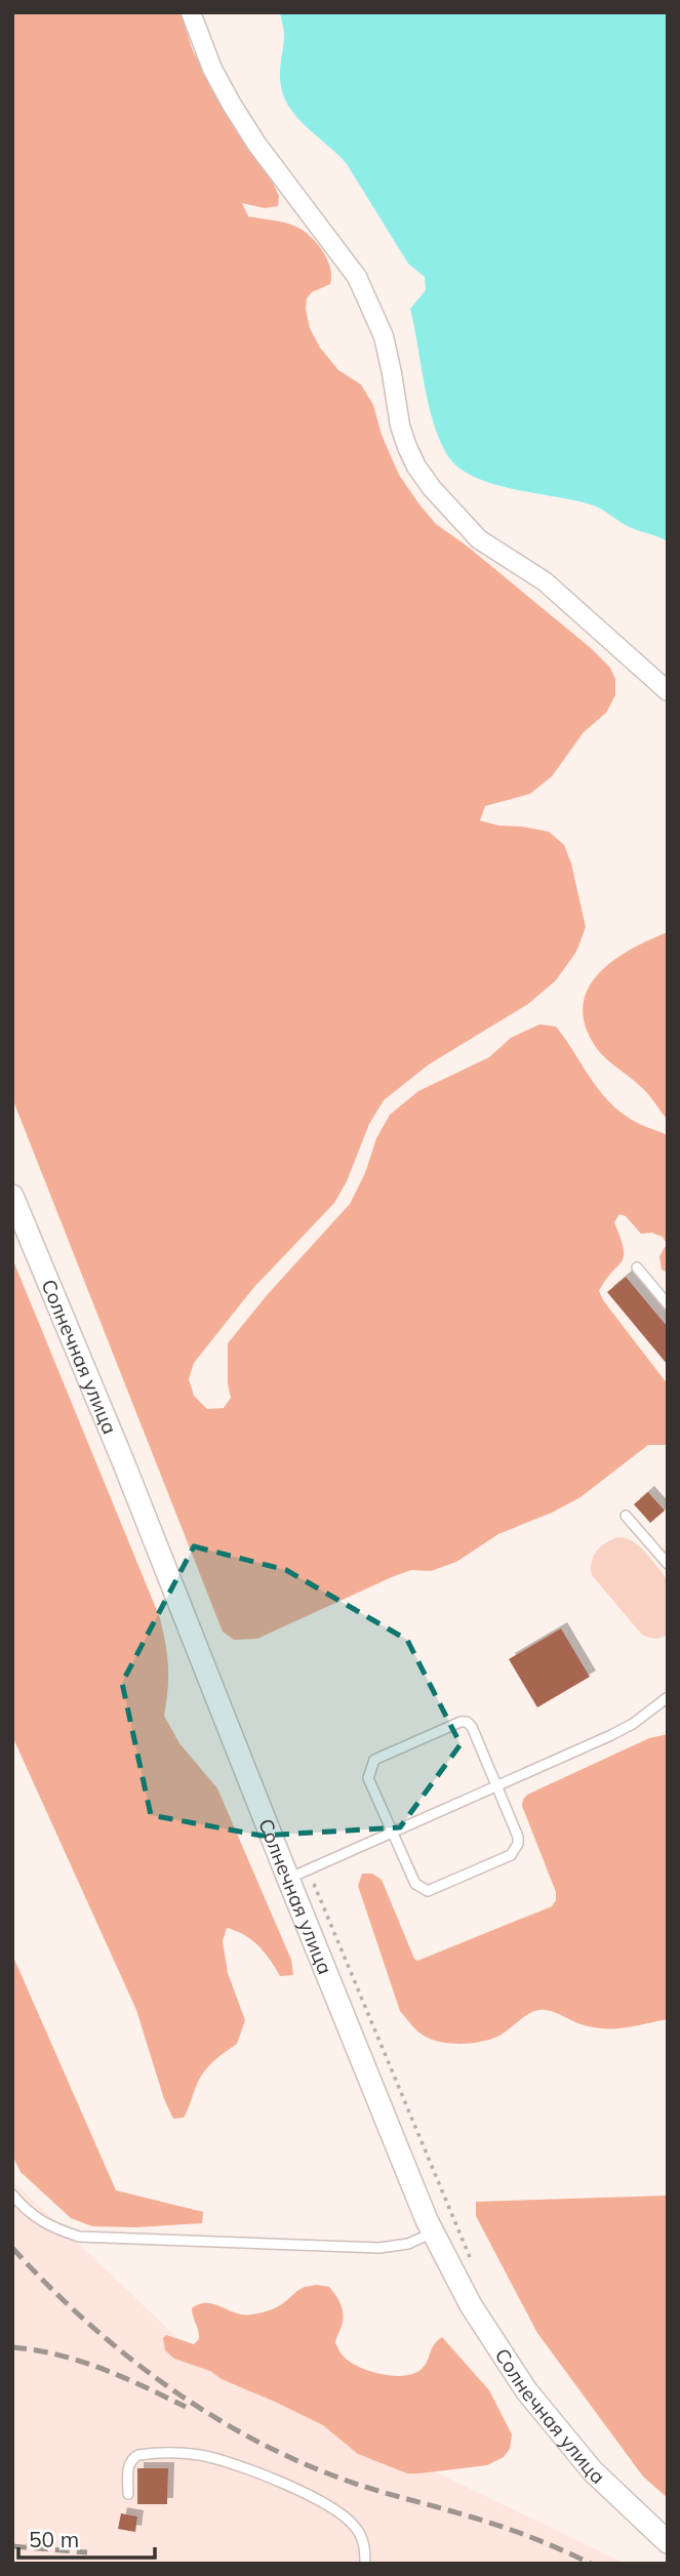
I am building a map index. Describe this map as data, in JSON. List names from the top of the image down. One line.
{"streets":{"street":["Солнечная улица"]},"scale_bar":"50 m"}
